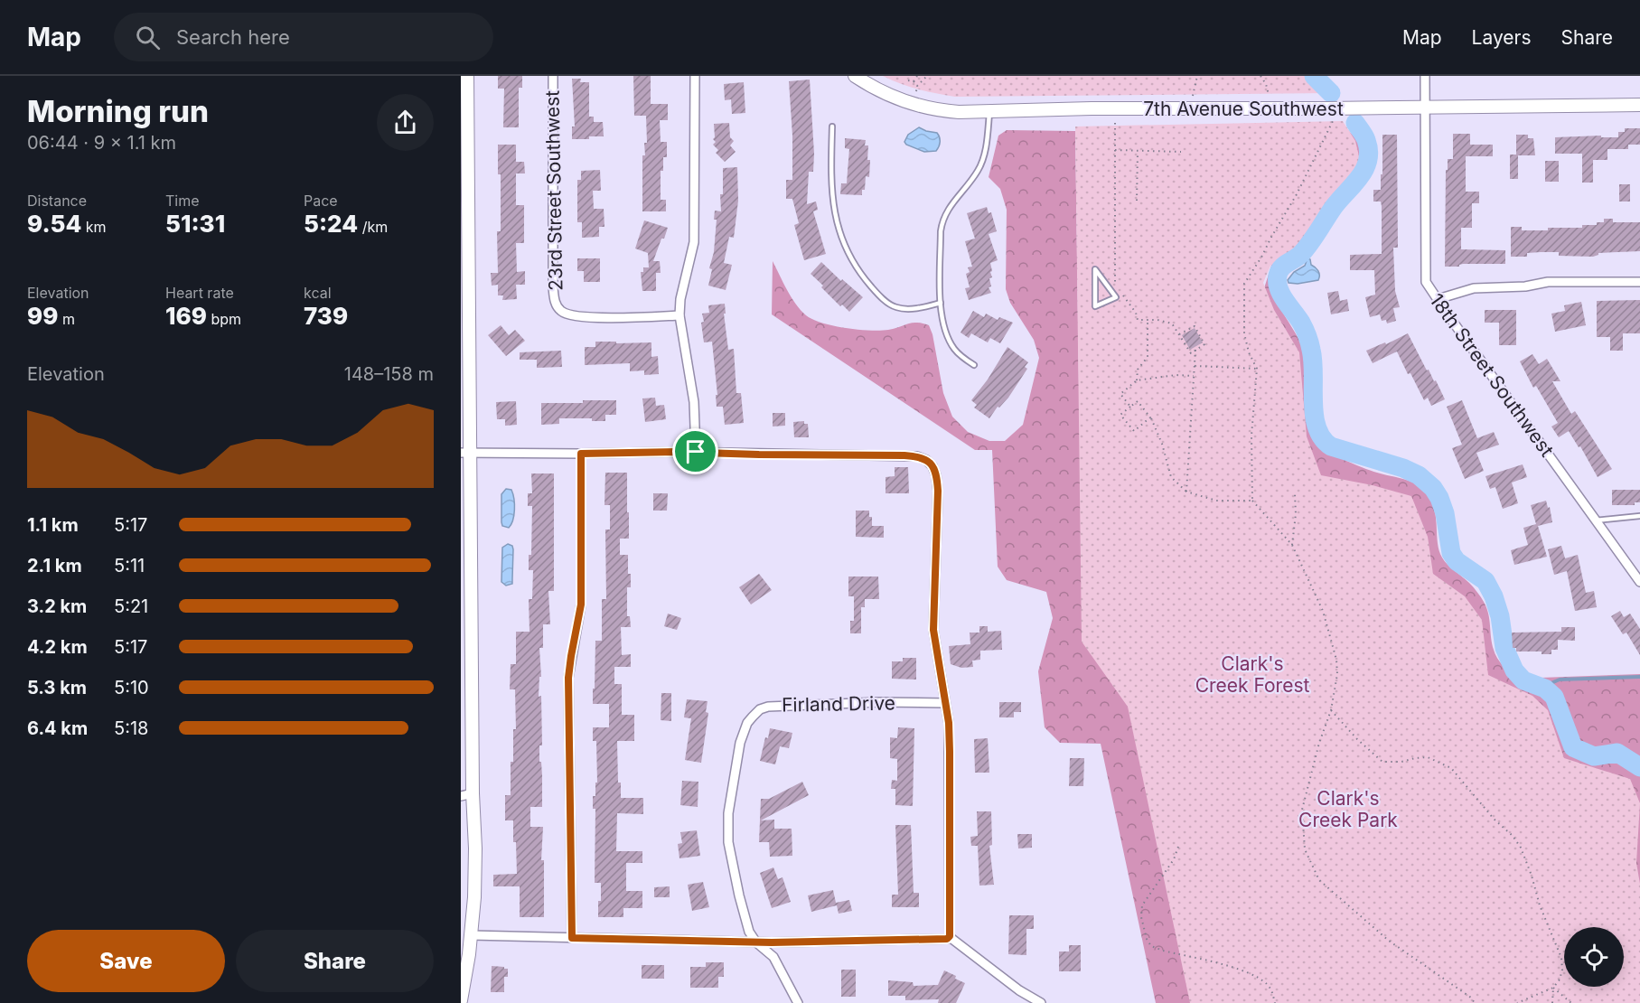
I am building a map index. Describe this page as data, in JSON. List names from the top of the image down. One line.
{"streets":{"street":["7th Avenue Southwest","23rd Street Southwest","18th Street Southwest","Firland Drive"]},"crossings":[["7th Avenue Southwest","18th Street Southwest"]],"parks":["Clark's Creek Forest","Clark's Creek Park"],"page":{"header":"Map","search":"Search here","nav":["Map","Layers","Share"],"heading":["Morning run","06:44 · 9 × 1.1 km"],"stats":[["Distance","9.54 km"],["Time","51:31"],["Pace","5:24 /km"],["Elevation","99 m"],["Heart rate","169 bpm"],["kcal","739"]],"chart":["Elevation","148–158 m"],"list":[{"name":"1.1 km","note":"5:17"},{"name":"2.1 km","note":"5:11"},{"name":"3.2 km","note":"5:21"},{"name":"4.2 km","note":"5:17"},{"name":"5.3 km","note":"5:10"},{"name":"6.4 km","note":"5:18"}],"buttons":["Save","Share"]}}
